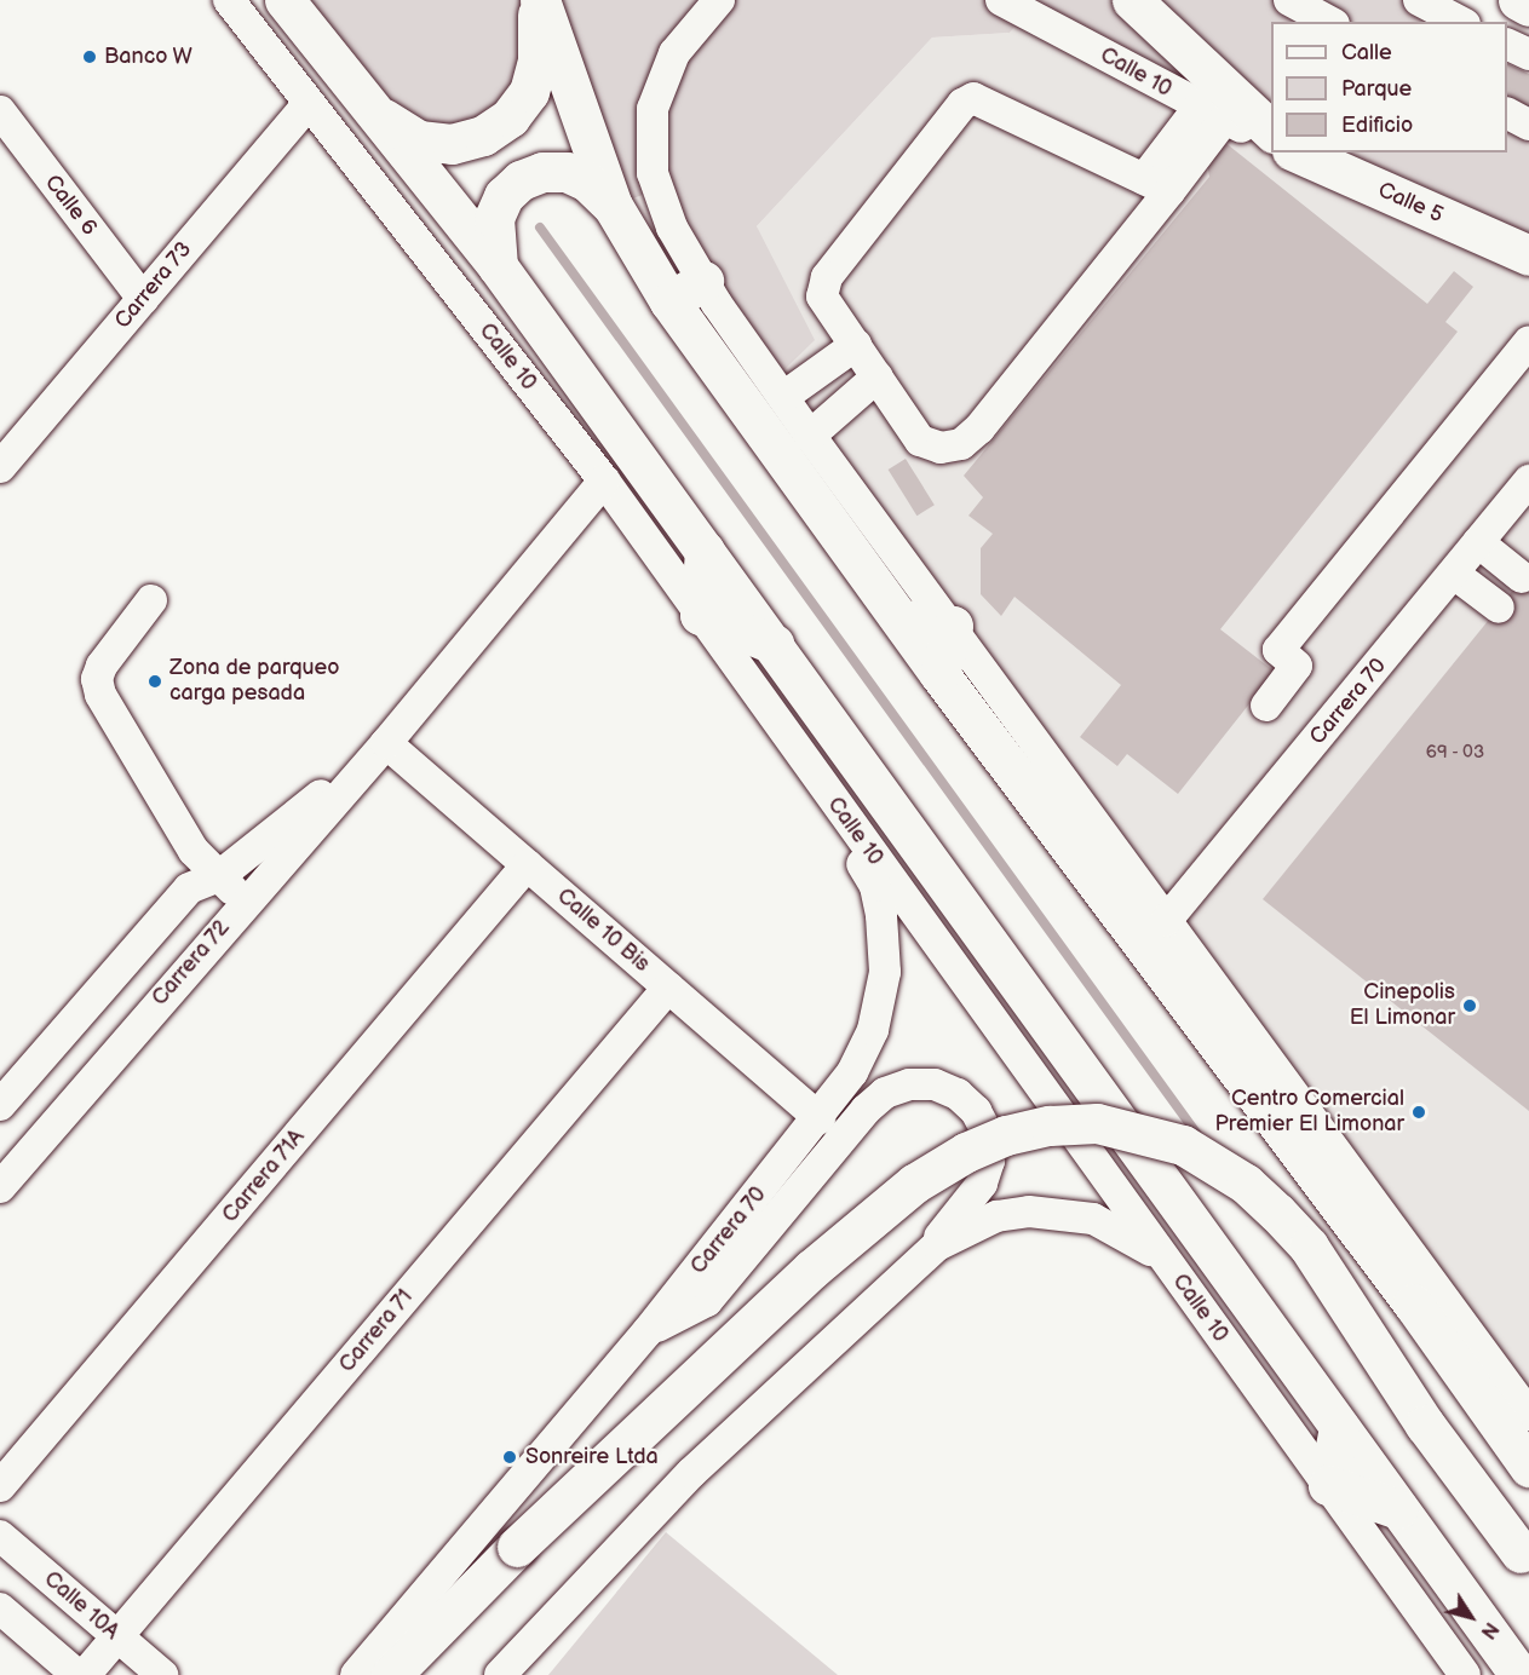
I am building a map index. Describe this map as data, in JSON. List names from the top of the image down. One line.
{"streets":{"main road":["Calle 10","Calle 5"],"street":["Calle 6","Carrera 73","Carrera 70","Calle 10 Bis","Carrera 72","Carrera 71A","Carrera 71","Calle 10A"]},"crossings":[["Calle 10","Carrera 73"],["Calle 10","Carrera 70"],["Calle 10","Carrera 72"],["Calle 6","Carrera 73"],["Carrera 70","Calle 10 Bis"],["Calle 10 Bis","Carrera 72"],["Calle 10 Bis","Carrera 71A"],["Calle 10 Bis","Carrera 71"],["Carrera 71","Calle 10A"]],"places":["Banco W","Zona de parqueo carga pesada","Cinepolis El Limonar","Centro Comercial Premier El Limonar","Sonreire Ltda"],"house_numbers":["69 - 03"],"legend":["Calle","Parque","Edificio"],"north":"bottom right"}
